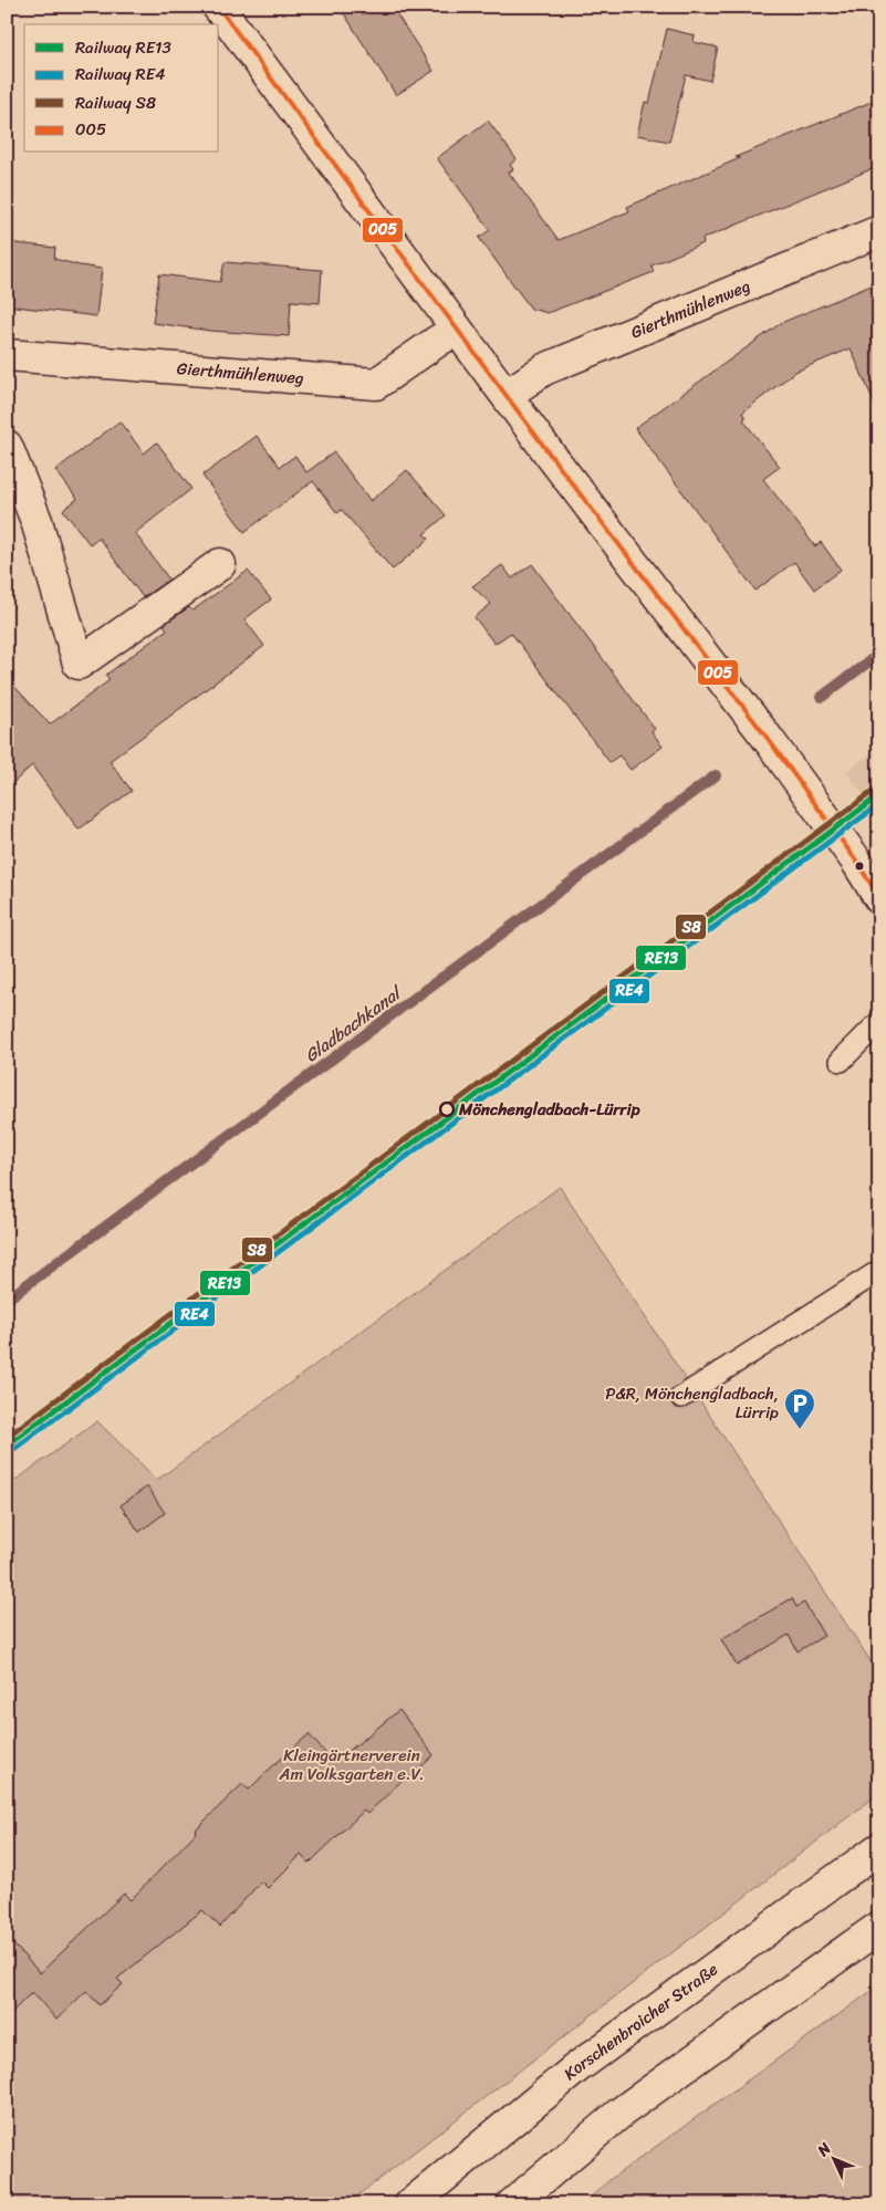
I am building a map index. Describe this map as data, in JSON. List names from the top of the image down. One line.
{"streets":{"main road":["Gierthmühlenweg","Korschenbroicher Straße"]},"water":["Gladbachkanal"],"parks":["Kleingärtnerverein Am Volksgarten e.V."],"places":{"other":["Mönchengladbach-Lürrip"],"parking":["P&R, Mönchengladbach, Lürrip"]},"lines":["transit line 005","rail line S8","rail line RE13","rail line RE4"],"legend":["Railway RE13","Railway RE4","Railway S8","005"],"north":"top left"}
